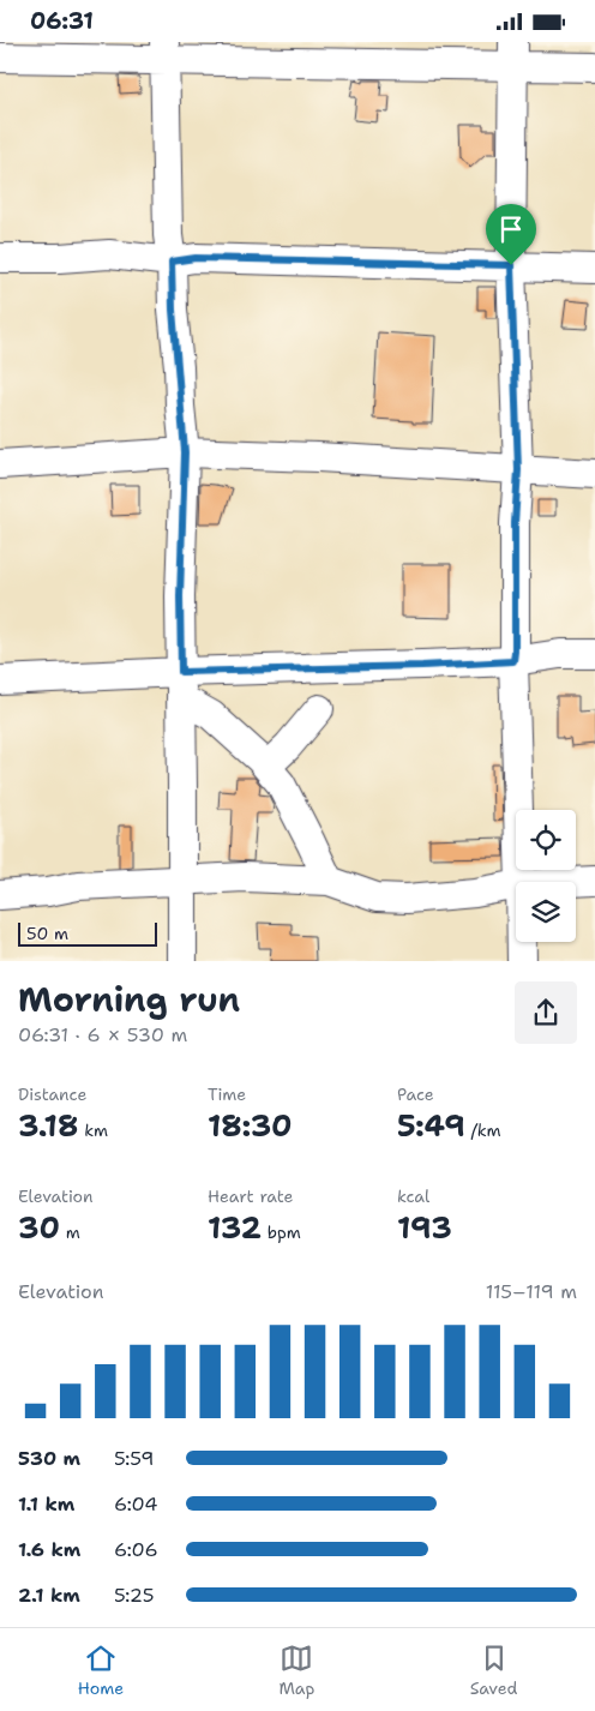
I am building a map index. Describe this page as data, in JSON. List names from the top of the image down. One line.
{"scale_bar":"50 m","page":{"status":"06:31","scale":"50 m","heading":["Morning run","06:31 · 6 × 530 m"],"stats":[["Distance","3.18 km"],["Time","18:30"],["Pace","5:49 /km"],["Elevation","30 m"],["Heart rate","132 bpm"],["kcal","193"]],"chart":["Elevation","115–119 m"],"list":[{"name":"530 m","note":"5:59"},{"name":"1.1 km","note":"6:04"},{"name":"1.6 km","note":"6:06"},{"name":"2.1 km","note":"5:25"}],"tabs":["Home","Map","Saved"]}}
